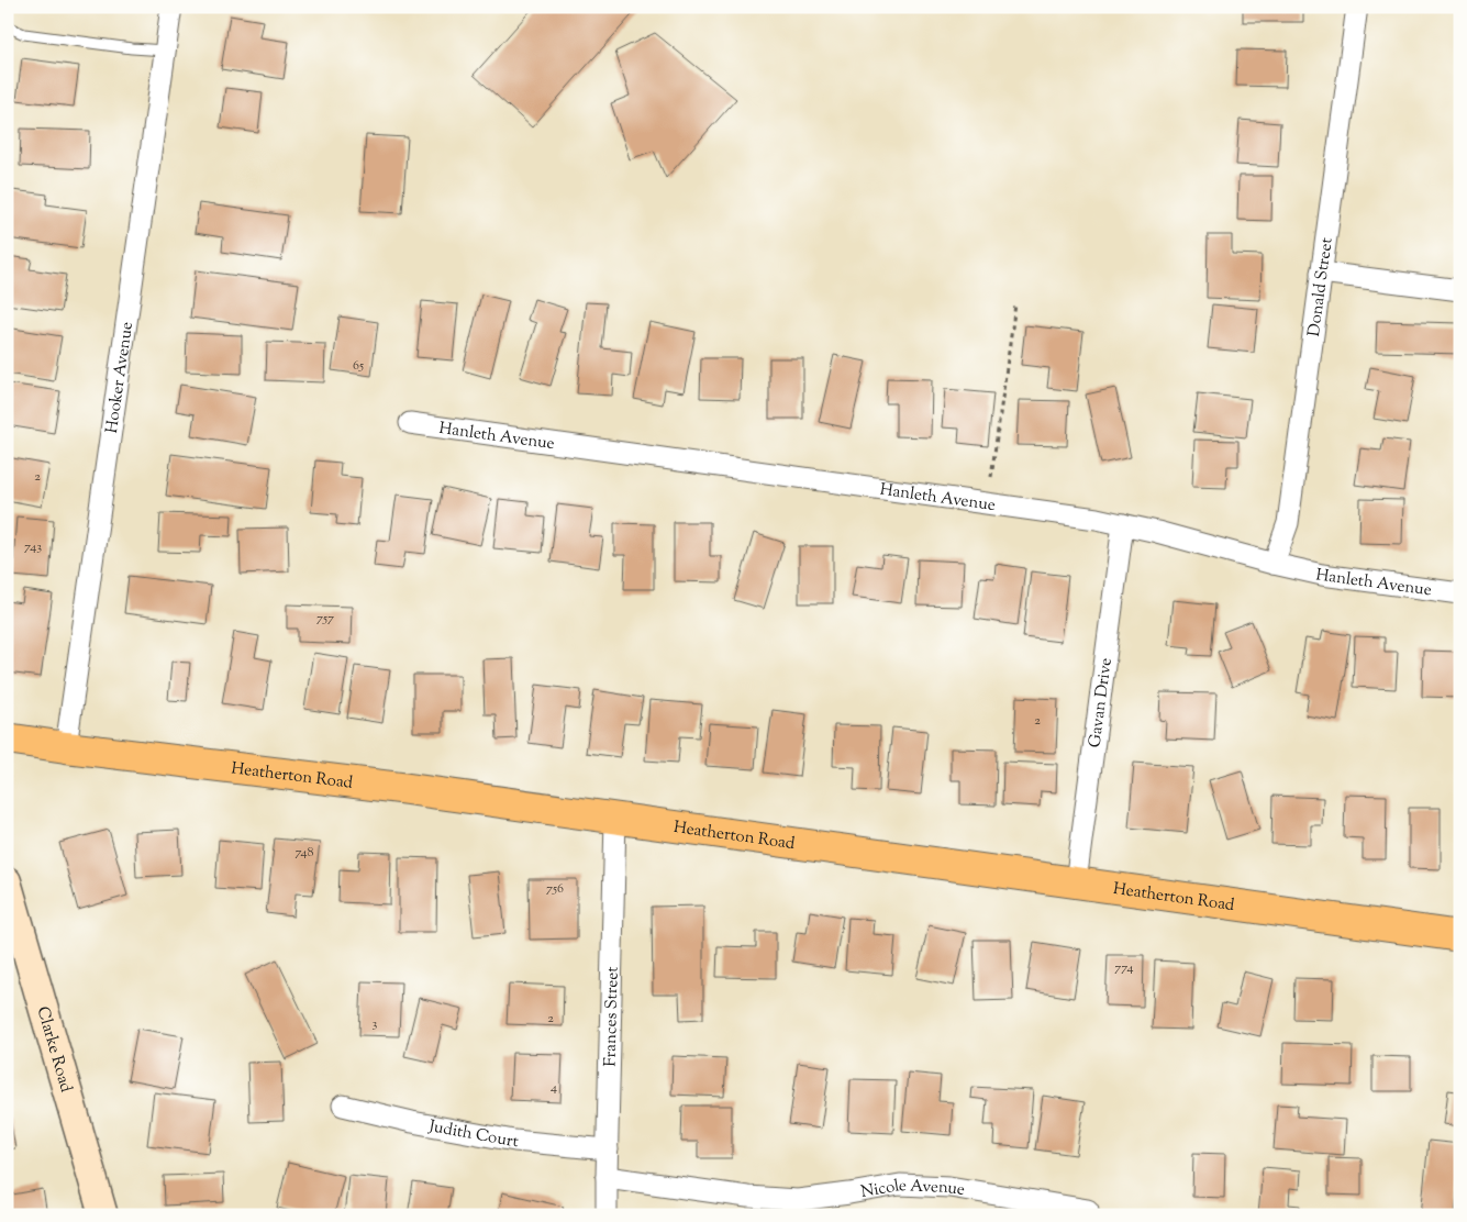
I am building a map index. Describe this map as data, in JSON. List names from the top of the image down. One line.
{"streets":{"main road":["Heatherton Road","Clarke Road"],"street":["Donald Street","Hooker Avenue","Hanleth Avenue","Gavan Drive","Frances Street","Judith Court","Nicole Avenue"]},"crossings":[["Donald Street","Hanleth Avenue"],["Hooker Avenue","Heatherton Road"],["Hanleth Avenue","Gavan Drive"],["Gavan Drive","Heatherton Road"],["Heatherton Road","Frances Street"],["Frances Street","Judith Court"],["Frances Street","Nicole Avenue"]],"house_numbers":["65","2","743","757","2","748","756","774","2","3","4"]}
